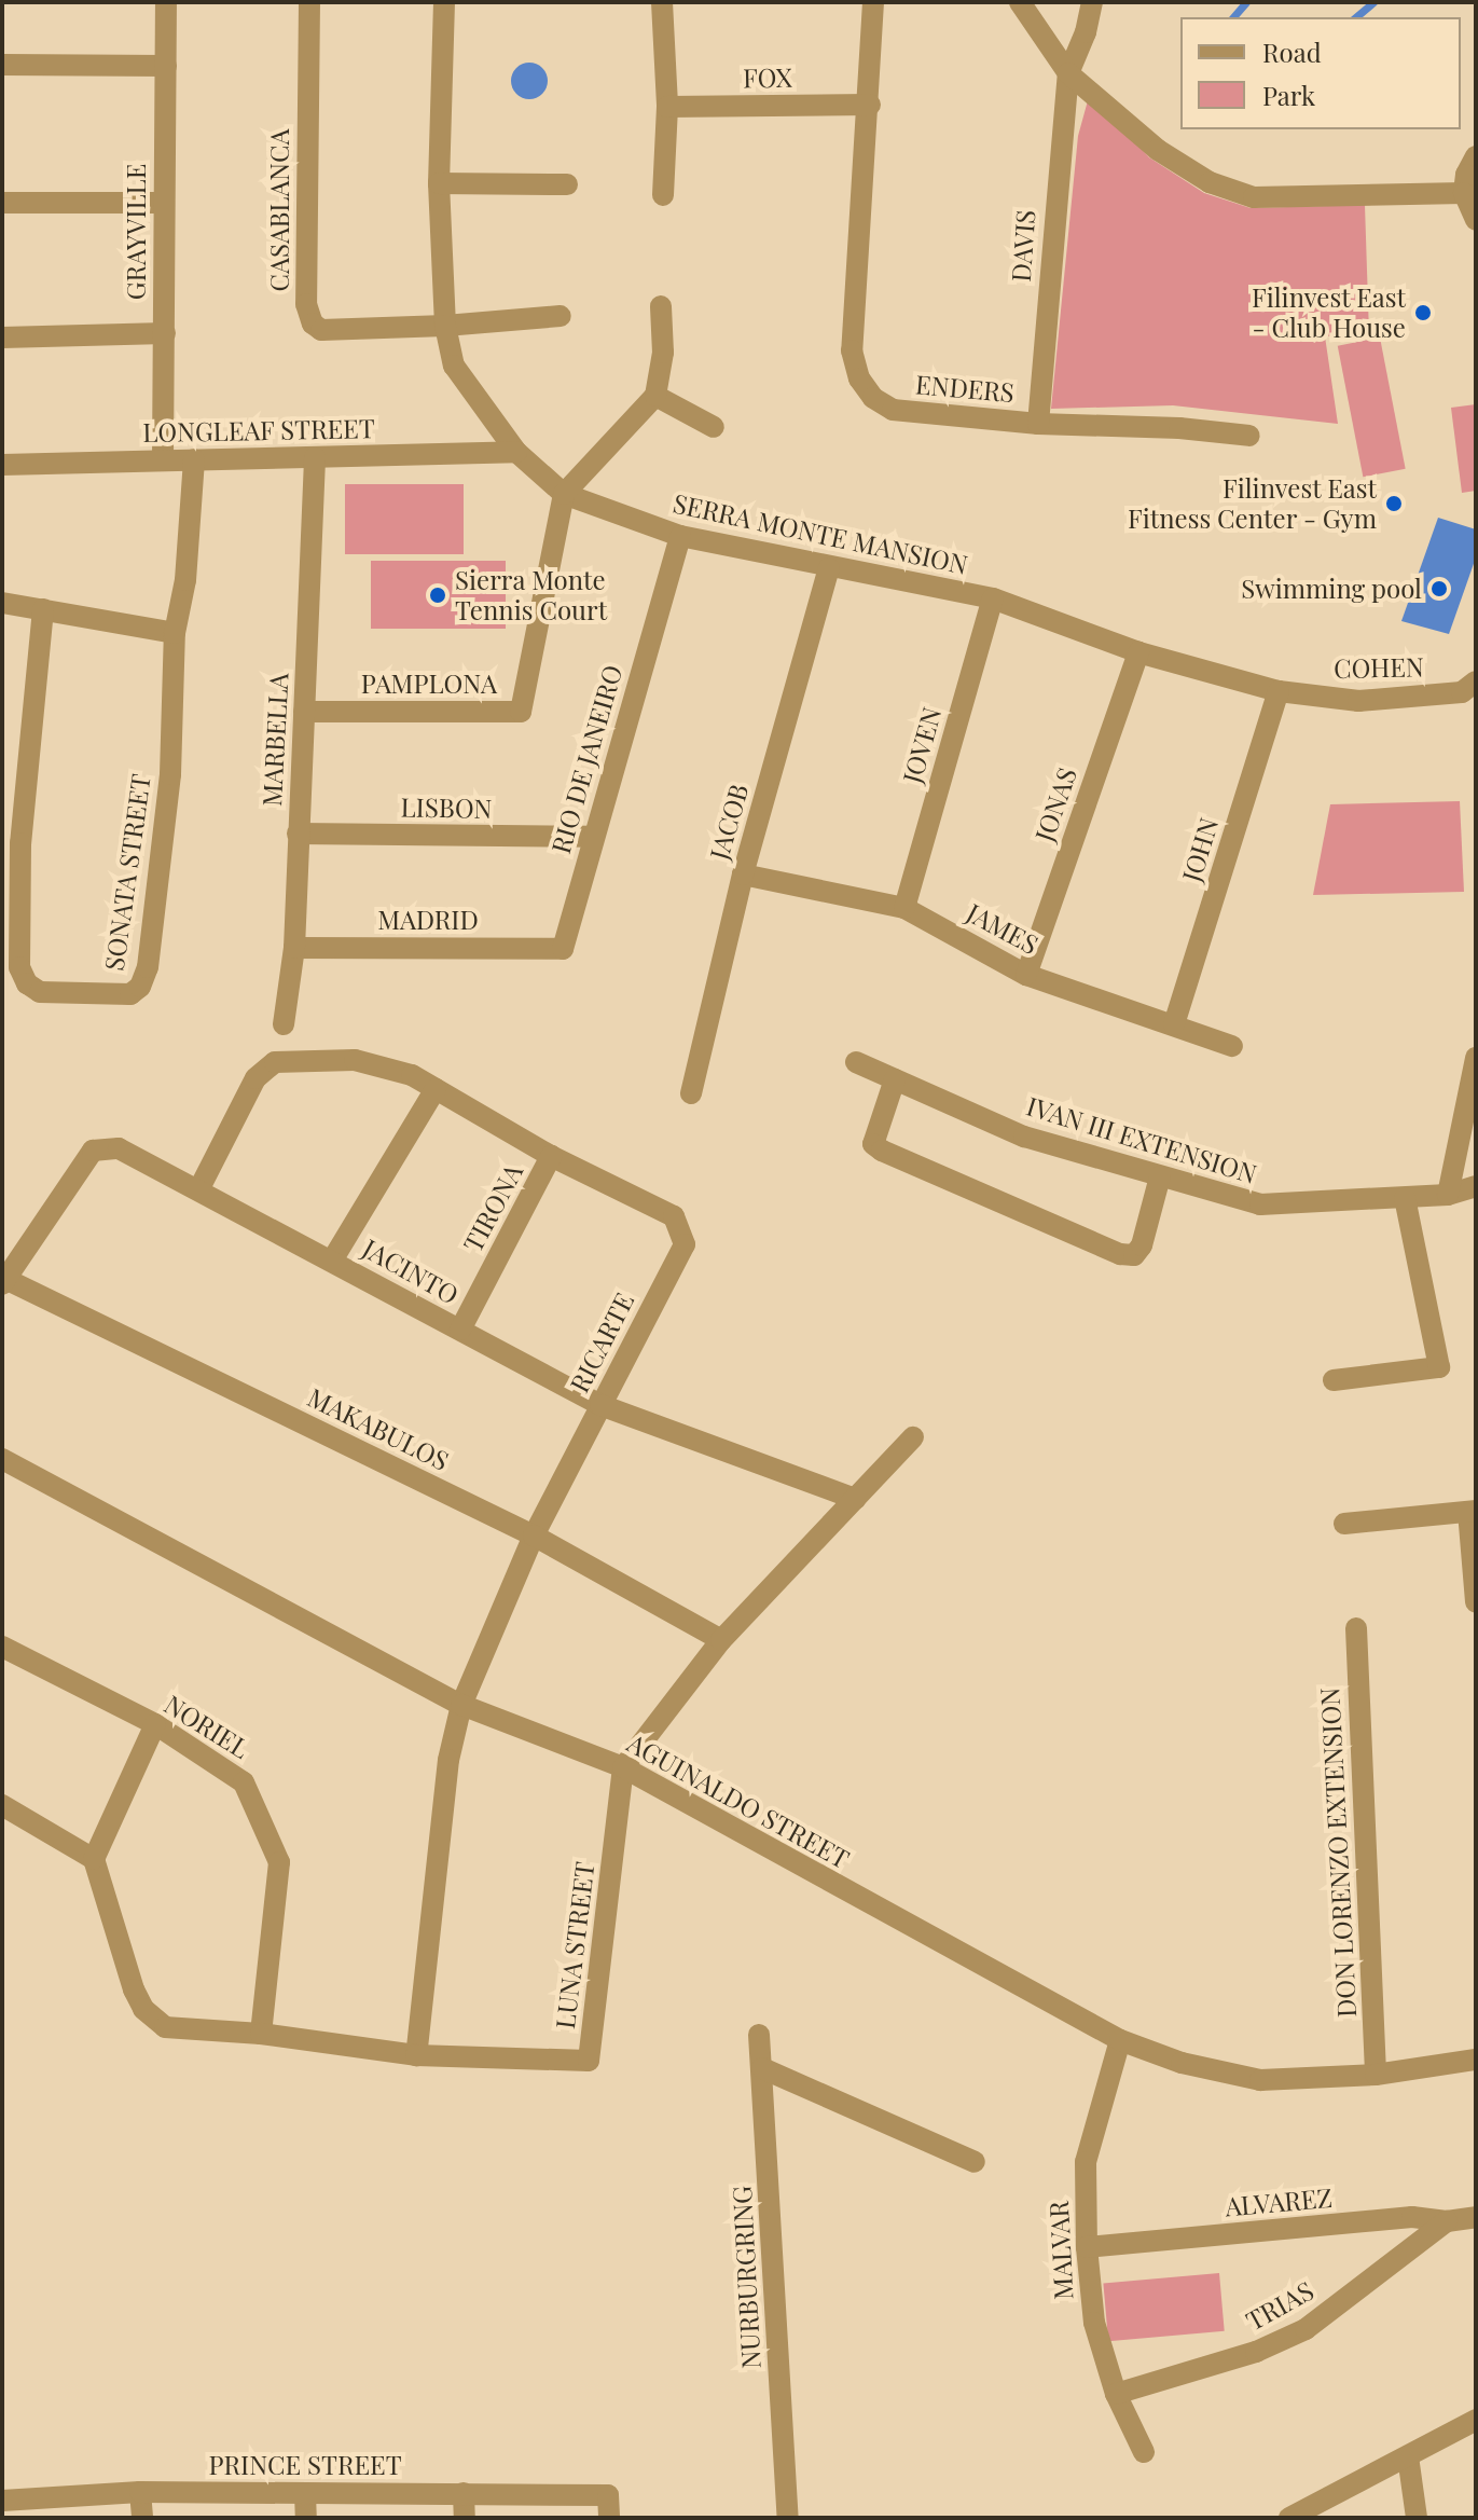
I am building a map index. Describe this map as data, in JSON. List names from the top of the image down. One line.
{"streets":{"street":["FOX","CASABLANCA","GRAYVILLE","DAVIS","ENDERS","LONGLEAF STREET","SERRA MONTE MANSION","COHEN","PAMPLONA","MARBELLA","JOVEN","RIO DE JANEIRO","JONAS","LISBON","JACOB","JOHN","SONATA STREET","MADRID","JAMES","IVAN III EXTENSION","TIRONA","JACINTO","RICARTE","MAKABULOS","NORIEL","AGUINALDO STREET","DON LORENZO EXTENSION","LUNA STREET","ALVAREZ","MALVAR","NURBURGRING","TRIAS","PRINCE STREET"]},"crossings":[["FOX","ENDERS"],["CASABLANCA","SERRA MONTE MANSION"],["GRAYVILLE","LONGLEAF STREET"],["DAVIS","ENDERS"],["LONGLEAF STREET","SERRA MONTE MANSION"],["LONGLEAF STREET","MARBELLA"],["LONGLEAF STREET","SONATA STREET"],["SERRA MONTE MANSION","COHEN"],["SERRA MONTE MANSION","PAMPLONA"],["SERRA MONTE MANSION","JOVEN"],["SERRA MONTE MANSION","RIO DE JANEIRO"],["SERRA MONTE MANSION","JONAS"],["SERRA MONTE MANSION","JACOB"],["SERRA MONTE MANSION","JOHN"],["COHEN","JOHN"],["PAMPLONA","MARBELLA"],["MARBELLA","LISBON"],["MARBELLA","MADRID"],["JOVEN","JAMES"],["RIO DE JANEIRO","LISBON"],["RIO DE JANEIRO","MADRID"],["JONAS","JAMES"],["JACOB","JAMES"],["JOHN","JAMES"],["TIRONA","JACINTO"],["TIRONA","RICARTE"],["JACINTO","RICARTE"],["JACINTO","MAKABULOS"],["RICARTE","MAKABULOS"],["RICARTE","AGUINALDO STREET"],["RICARTE","LUNA STREET"],["NORIEL","LUNA STREET"],["AGUINALDO STREET","DON LORENZO EXTENSION"],["AGUINALDO STREET","LUNA STREET"],["AGUINALDO STREET","MALVAR"],["ALVAREZ","MALVAR"],["ALVAREZ","TRIAS"],["MALVAR","TRIAS"]],"places":["Filinvest East - Club House","Filinvest East Fitness Center - Gym","Swimming pool","Sierra Monte Tennis Court"],"legend":["Road","Park"]}
